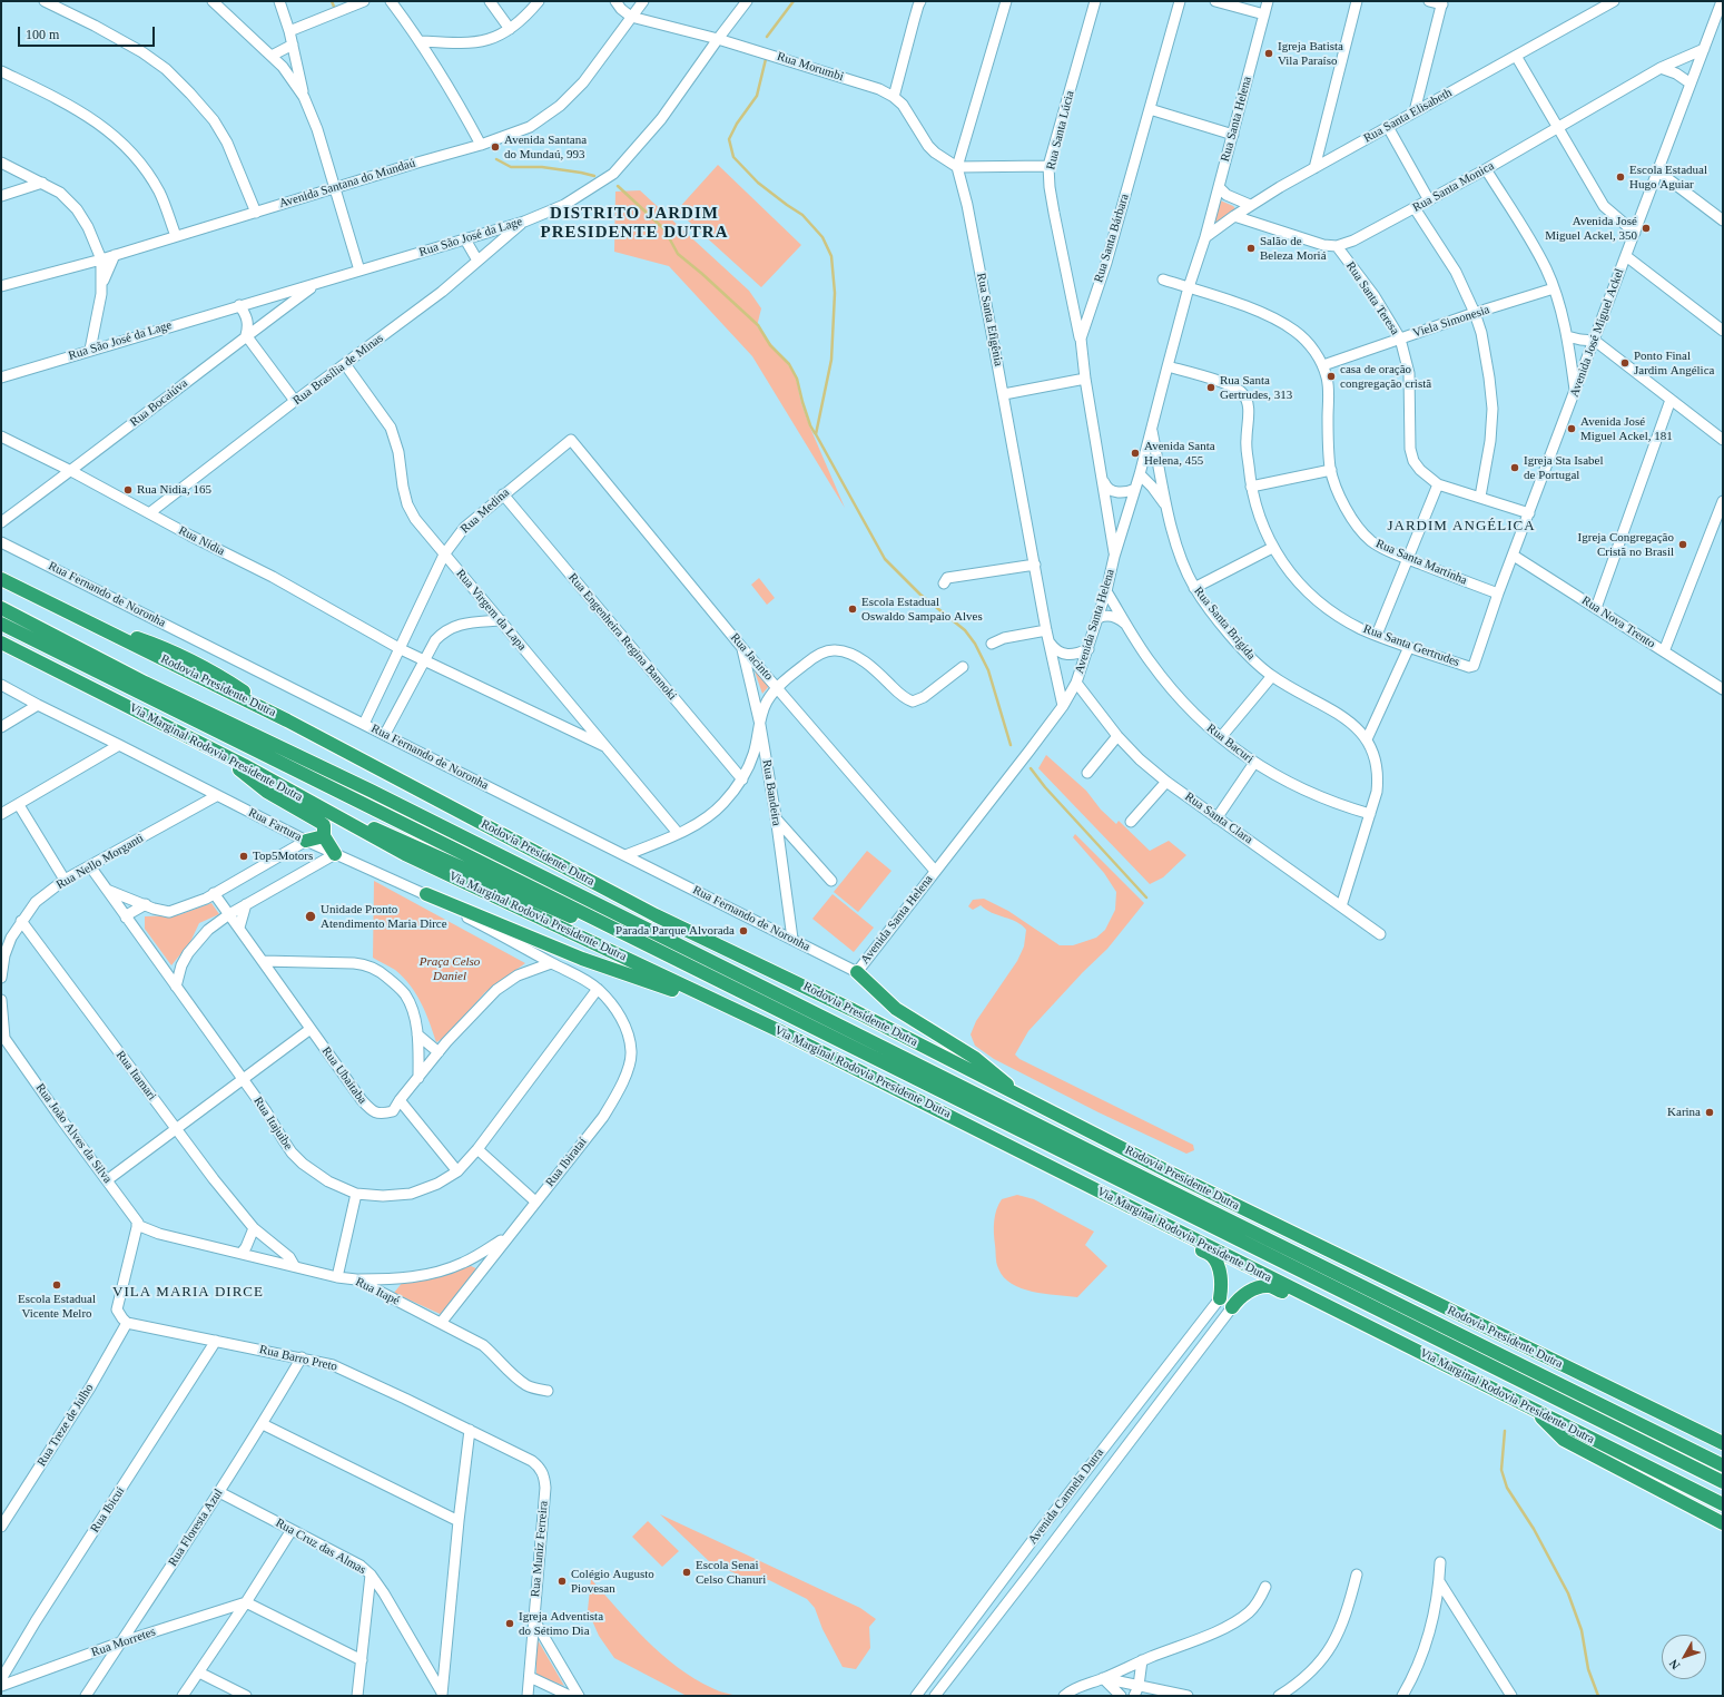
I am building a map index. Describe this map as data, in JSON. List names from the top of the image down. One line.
{"streets":{"highway":["Rodovia Presidente Dutra","Via Marginal Rodovia Presidente Dutra"],"street":["Rua Morumbi","Rua Santa Elisabeth","Rua Santa Helena","Rua Santa Lúcia","Avenida Santana do Mundaú","Rua Santa Monica","Rua São José da Lage","Rua Santa Bárbara","Rua Santa Teresa","Rua Santa Efigênia","Viela Simonesia","Avenida José Miguel Ackel","Rua Brasília de Minas","Rua Bocaiúva","Rua Medina","Rua Nidia","Rua Santa Martinha","Rua Fernando de Noronha","Rua Virgem da Lapa","Avenida Santa Helena","Rua Nova Trento","Rua Santa Brigida","Rua Engenheira Regina Bannoki","Rua Santa Gertrudes","Rua Jacinto","Rua Bacuri","Rua Bandeira","Rua Santa Clara","Rua Fartura","Rua Nello Morganti","Rua Itamari","Rua Ubaitaba","Rua Itajuibe","Rua João Alves da Silva","Rua Ibirataí","Rua Itapé","Rua Barro Preto","Rua Treze de Julho","Avenida Carmela Dutra","Rua Ibicui","Rua Floresta Azul","Rua Cruz das Almas","Rua Muniz Ferreira","Rua Morretes"]},"crossings":[["Rua Morumbi","Avenida Santana do Mundaú"],["Rua Morumbi","Rua São José da Lage"],["Rua Morumbi","Rua Santa Efigênia"],["Rua Santa Elisabeth","Rua Santa Helena"],["Rua Santa Elisabeth","Avenida Santa Helena"],["Rua Santa Helena","Avenida Santa Helena"],["Rua Santa Lúcia","Rua Santa Bárbara"],["Rua Santa Monica","Rua Santa Teresa"],["Rua Santa Monica","Avenida José Miguel Ackel"],["Rua São José da Lage","Rua Brasília de Minas"],["Rua São José da Lage","Rua Bocaiúva"],["Rua Santa Bárbara","Avenida Santa Helena"],["Rua Santa Teresa","Viela Simonesia"],["Rua Santa Teresa","Avenida José Miguel Ackel"],["Rua Santa Efigênia","Avenida Santa Helena"],["Viela Simonesia","Rua Santa Martinha"],["Avenida José Miguel Ackel","Rua Santa Martinha"],["Avenida José Miguel Ackel","Rua Nova Trento"],["Avenida José Miguel Ackel","Rua Santa Gertrudes"],["Rua Brasília de Minas","Rua Nidia"],["Rua Brasília de Minas","Rua Virgem da Lapa"],["Rua Bocaiúva","Rua Nidia"],["Rua Medina","Rua Nidia"],["Rua Medina","Rua Fernando de Noronha"],["Rua Medina","Rua Virgem da Lapa"],["Rua Medina","Rua Engenheira Regina Bannoki"],["Rua Medina","Rua Jacinto"],["Rua Nidia","Rua Virgem da Lapa"],["Rua Santa Martinha","Avenida Santa Helena"],["Rua Fernando de Noronha","Avenida Santa Helena"],["Rua Fernando de Noronha","Rua Bandeira"],["Avenida Santa Helena","Rua Santa Brigida"],["Avenida Santa Helena","Rua Santa Gertrudes"],["Avenida Santa Helena","Rua Jacinto"],["Avenida Santa Helena","Rua Bacuri"],["Avenida Santa Helena","Rua Santa Clara"],["Rua Jacinto","Rua Bandeira"],["Rua Fartura","Rua Nello Morganti"],["Rua Fartura","Rua Ubaitaba"],["Rua Fartura","Rua Itajuibe"],["Rua Fartura","Rua Ibirataí"],["Rua Nello Morganti","Rua Itamari"],["Rua Nello Morganti","Rua Itajuibe"],["Rua Itamari","Rua Itapé"],["Rua Itajuibe","Rua Ibirataí"],["Rua João Alves da Silva","Rua Itapé"],["Rua Ibirataí","Rua Itapé"],["Rua Barro Preto","Rua Treze de Julho"],["Rua Barro Preto","Rua Ibicui"],["Rua Barro Preto","Rua Floresta Azul"],["Rua Barro Preto","Rua Muniz Ferreira"],["Rua Floresta Azul","Rua Cruz das Almas"],["Rua Floresta Azul","Rua Morretes"]],"districts":["DISTRITO JARDIM PRESIDENTE DUTRA","JARDIM ANGÉLICA","VILA MARIA DIRCE"],"parks":["Praça Celso Daniel"],"places":["Igreja Batista Vila Paraíso","Avenida Santana do Mundaú, 993","Escola Estadual Hugo Aguiar","Avenida José Miguel Ackel, 350","Salão de Beleza Moriá","Ponto Final Jardim Angélica","casa de oração congregação cristã","Rua Santa Gertrudes, 313","Avenida José Miguel Ackel, 181","Avenida Santa Helena, 455","Igreja Sta Isabel de Portugal","Rua Nidia, 165","Igreja Congregação Cristã no Brasil","Escola Estadual Oswaldo Sampaio Alves","Top5Motors","Unidade Pronto Atendimento Maria Dirce","Parada Parque Alvorada","Karina","Escola Estadual Vicente Melro","Escola Senai Celso Chanuri","Colégio Augusto Piovesan","Igreja Adventista do Sétimo Dia"],"scale_bar":"100 m","north":"bottom left"}
